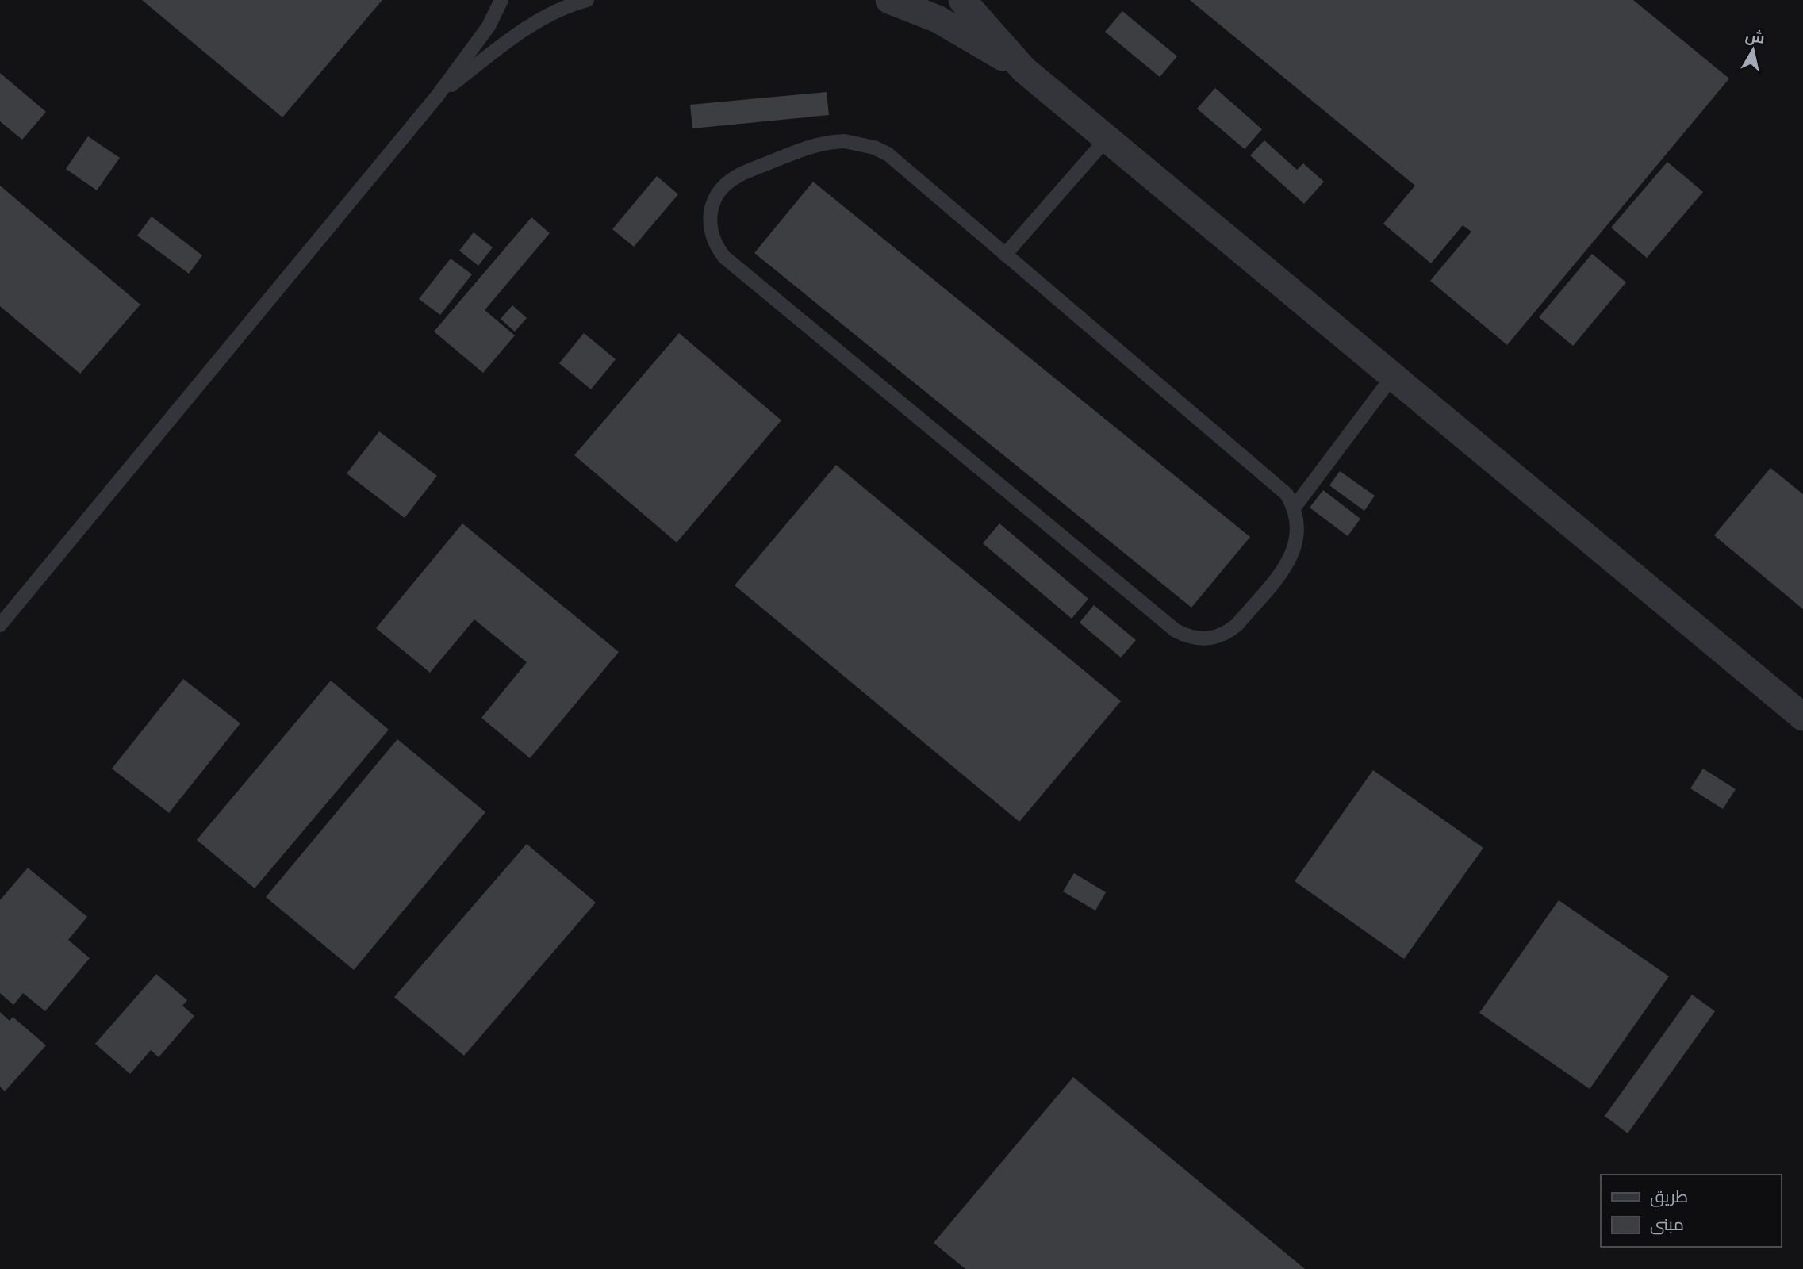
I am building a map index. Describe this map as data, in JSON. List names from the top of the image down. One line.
{"legend":["طريق","مبنى"],"north":"top"}
